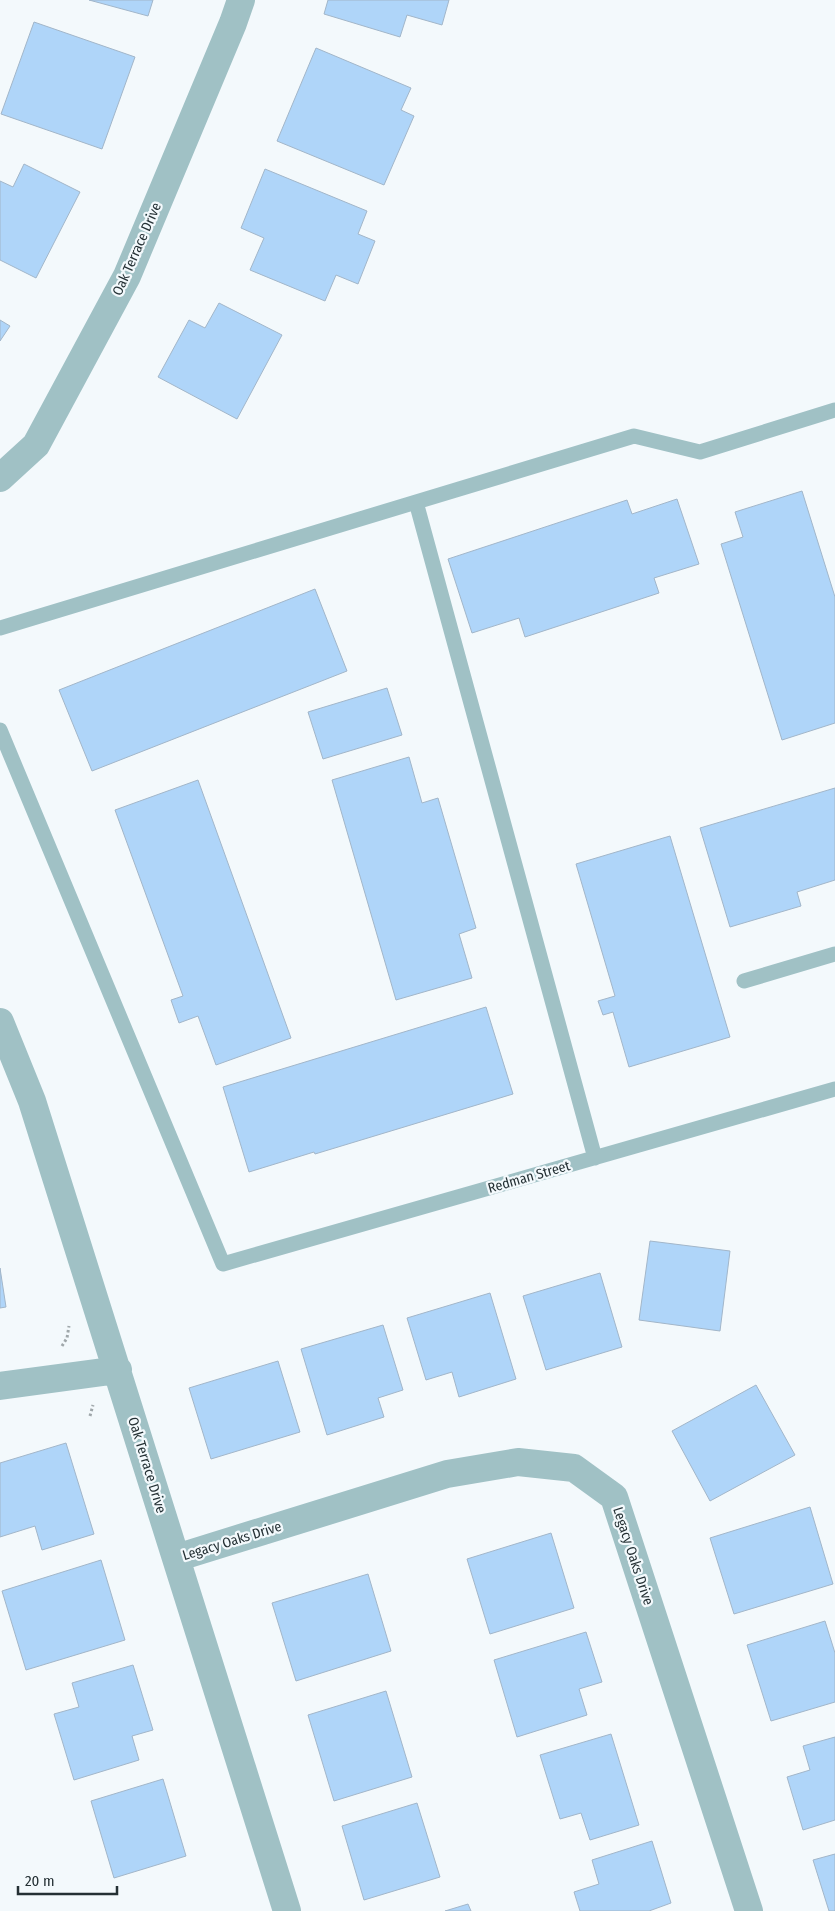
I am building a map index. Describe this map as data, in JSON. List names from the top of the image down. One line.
{"streets":{"street":["Oak Terrace Drive","Legacy Oaks Drive"],"lane":["Redman Street"]},"crossings":[["Oak Terrace Drive","Legacy Oaks Drive"]],"scale_bar":"20 m"}
